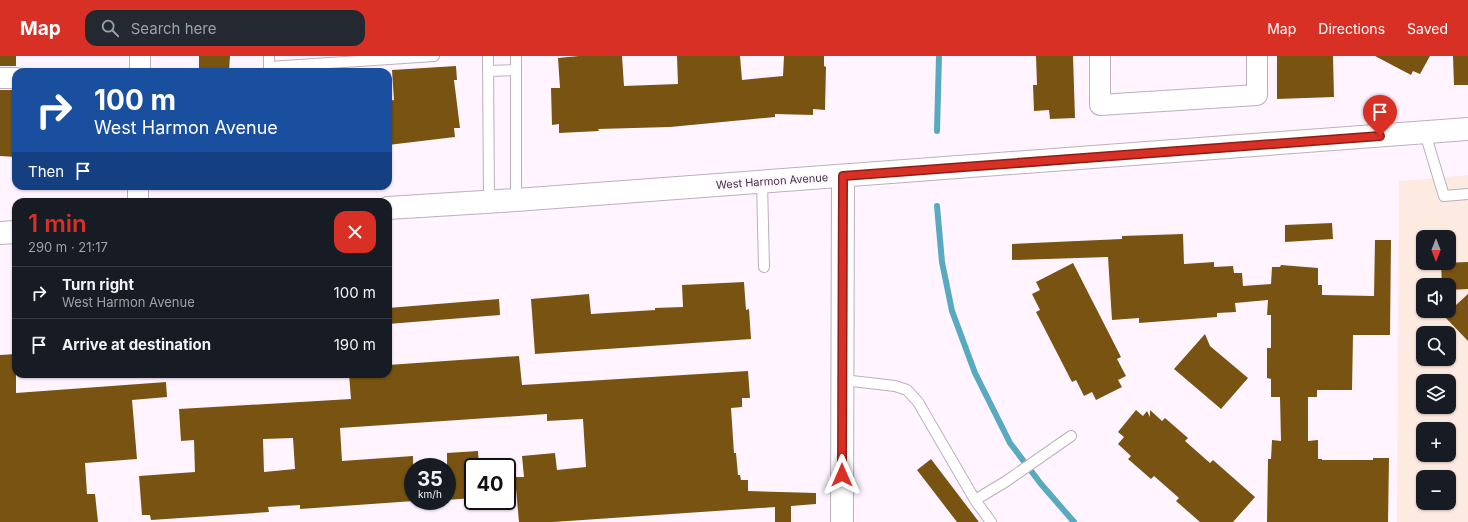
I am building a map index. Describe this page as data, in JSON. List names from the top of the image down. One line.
{"streets":{"main road":["West Harmon Avenue"]},"north":"bottom","page":{"header":"Map","search":"Search here","nav":["Map","Directions","Saved"],"turn":["100 m","West Harmon Avenue"],"then":"Then","heading":["1 min","290 m · 21:17"],"map_buttons":["+","−"],"list":[{"name":"Turn right","note":"West Harmon Avenue","value":"100 m"},{"name":"Arrive at destination","value":"190 m"}],"speed":"35 km/h","limit":"40"}}
